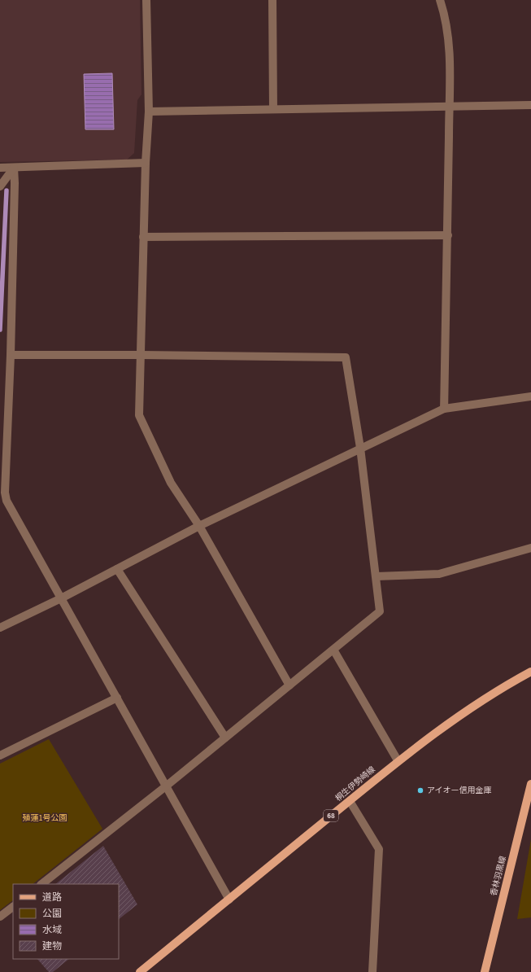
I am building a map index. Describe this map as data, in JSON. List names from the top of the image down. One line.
{"streets":{"main road":["桐生伊勢崎線","68","香林羽黒線"]},"parks":["殖蓮1号公園"],"places":["アイオー信用金庫"],"legend":["道路","公園","水域","建物"]}
